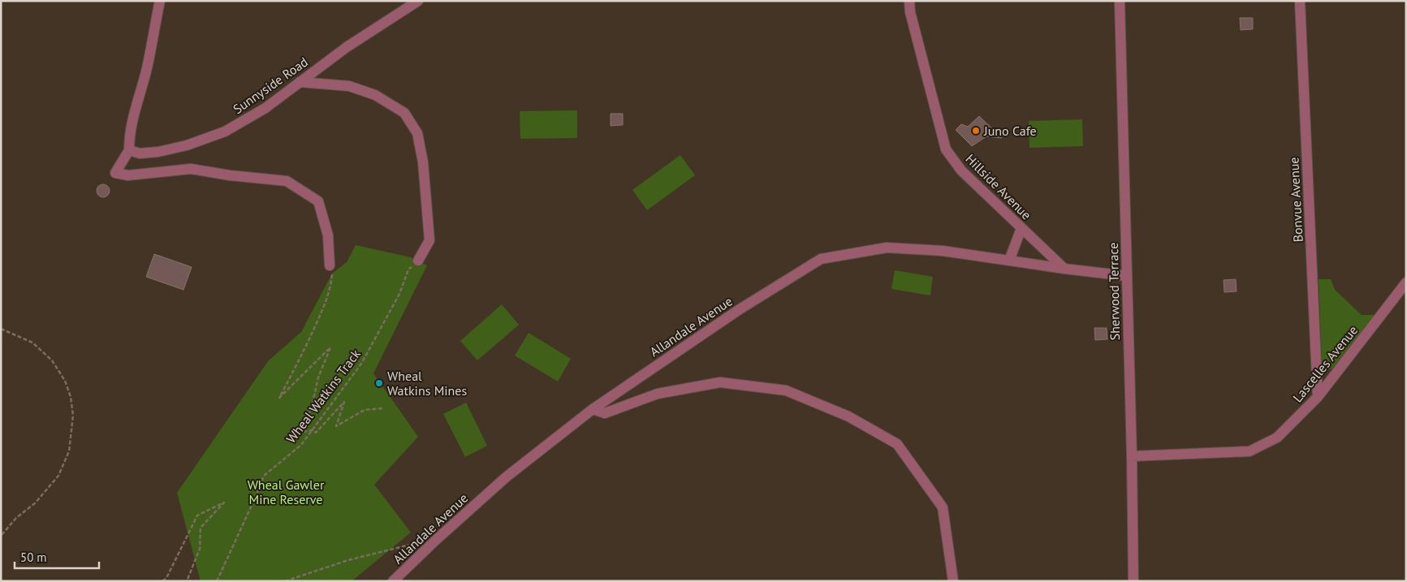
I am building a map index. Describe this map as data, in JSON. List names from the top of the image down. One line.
{"streets":{"street":["Sunnyside Road","Hillside Avenue","Bonvue Avenue","Sherwood Terrace","Allandale Avenue","Lascelles Avenue"],"path":["Wheal Watkins Track"]},"crossings":[["Hillside Avenue","Allandale Avenue"],["Bonvue Avenue","Lascelles Avenue"],["Sherwood Terrace","Lascelles Avenue"]],"parks":["Wheal Gawler Mine Reserve"],"places":["Juno Cafe","Wheal Watkins Mines"],"scale_bar":"50 m"}
